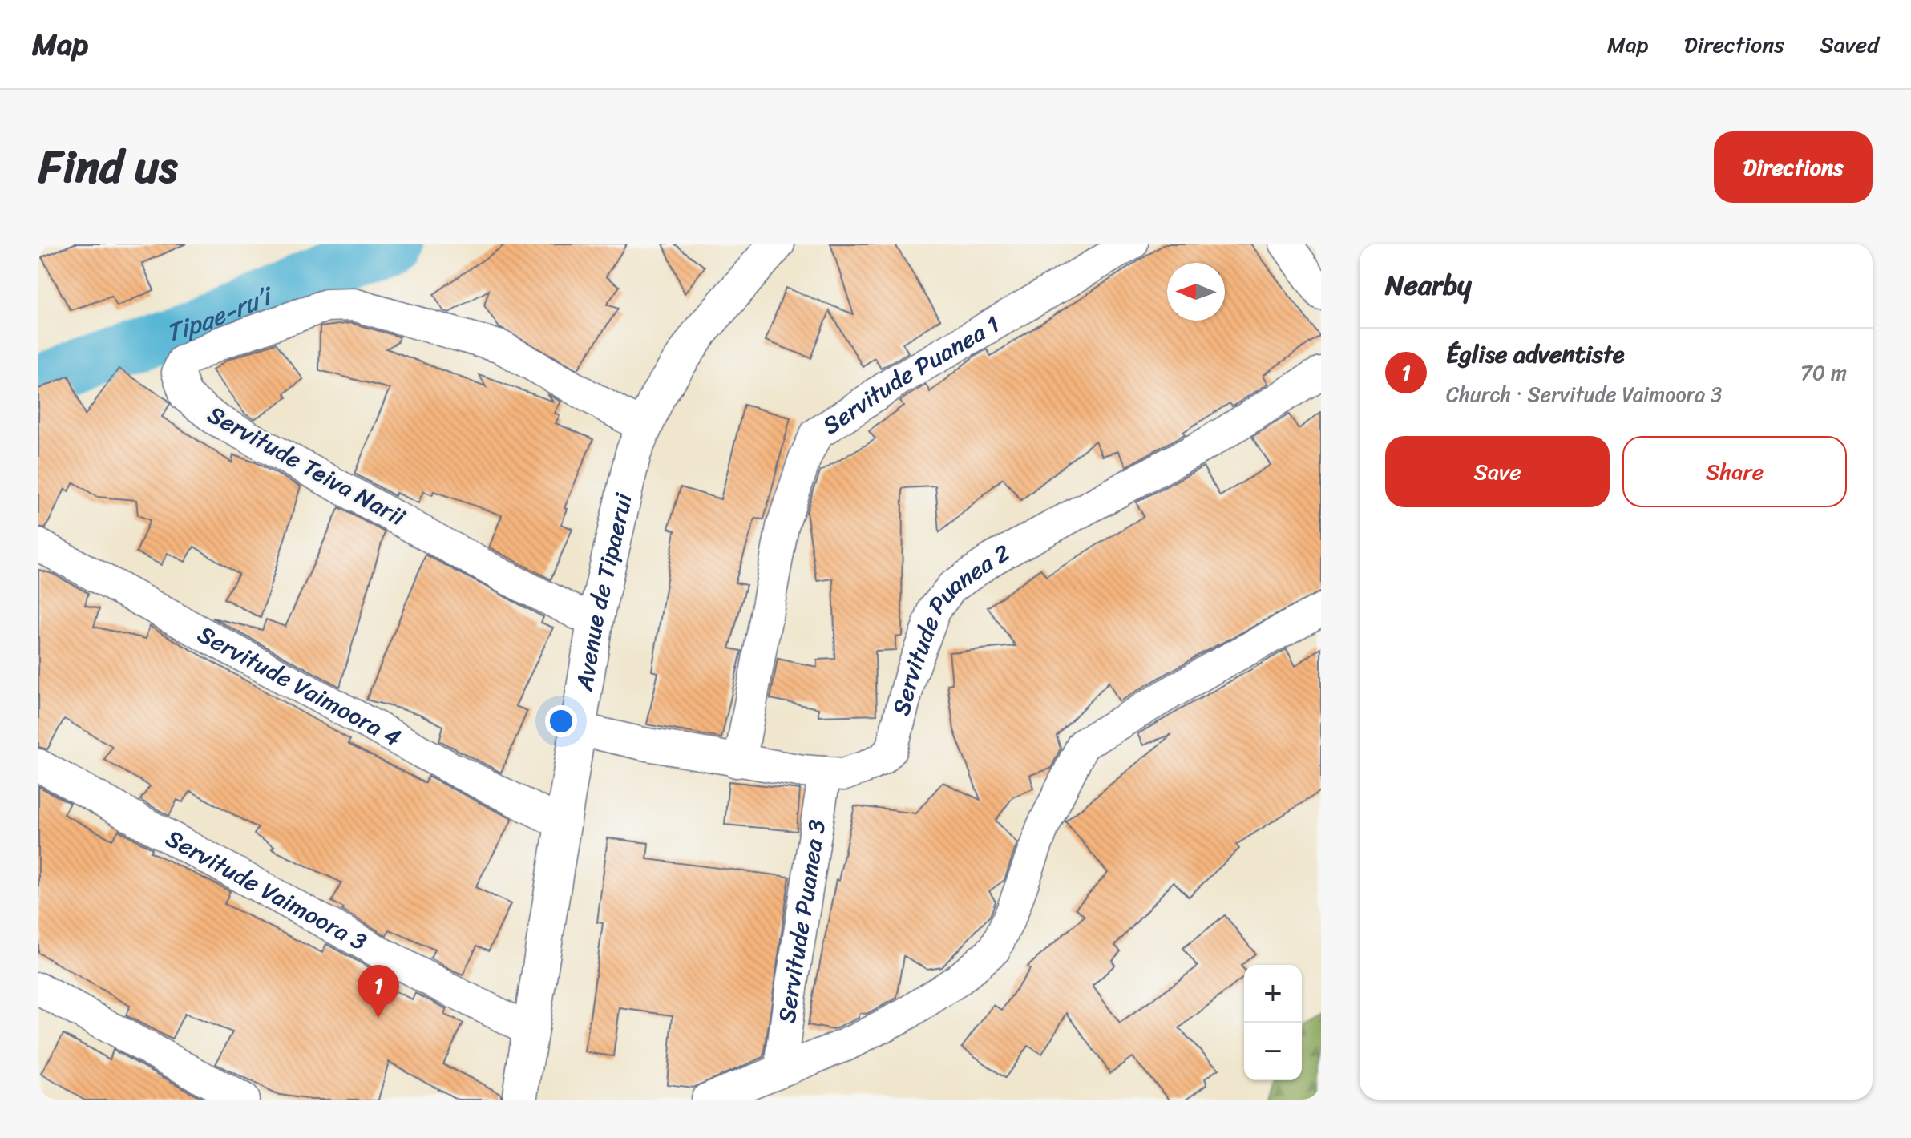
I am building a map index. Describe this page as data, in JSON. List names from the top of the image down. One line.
{"streets":{"main road":["Avenue de Tipaerui"],"street":["Servitude Puanea 1","Servitude Teiva Narii","Servitude Puanea 2","Servitude Vaimoora 4","Servitude Vaimoora 3","Servitude Puanea 3"]},"crossings":[["Servitude Puanea 1","Servitude Puanea 2"],["Servitude Teiva Narii","Avenue de Tipaerui"],["Avenue de Tipaerui","Servitude Puanea 2"],["Avenue de Tipaerui","Servitude Vaimoora 4"],["Avenue de Tipaerui","Servitude Vaimoora 3"],["Servitude Puanea 2","Servitude Puanea 3"]],"water":["Tipae-ru’i"],"north":"left","page":{"header":"Map","nav":["Map","Directions","Saved"],"title":"Find us","buttons":["Directions",["Save","Share"]],"heading":"Nearby","list":[{"mark":"1","name":"Église adventiste","note":"Church · Servitude Vaimoora 3","value":"70 m"}],"map_buttons":["+","−"],"pins":"1"}}
